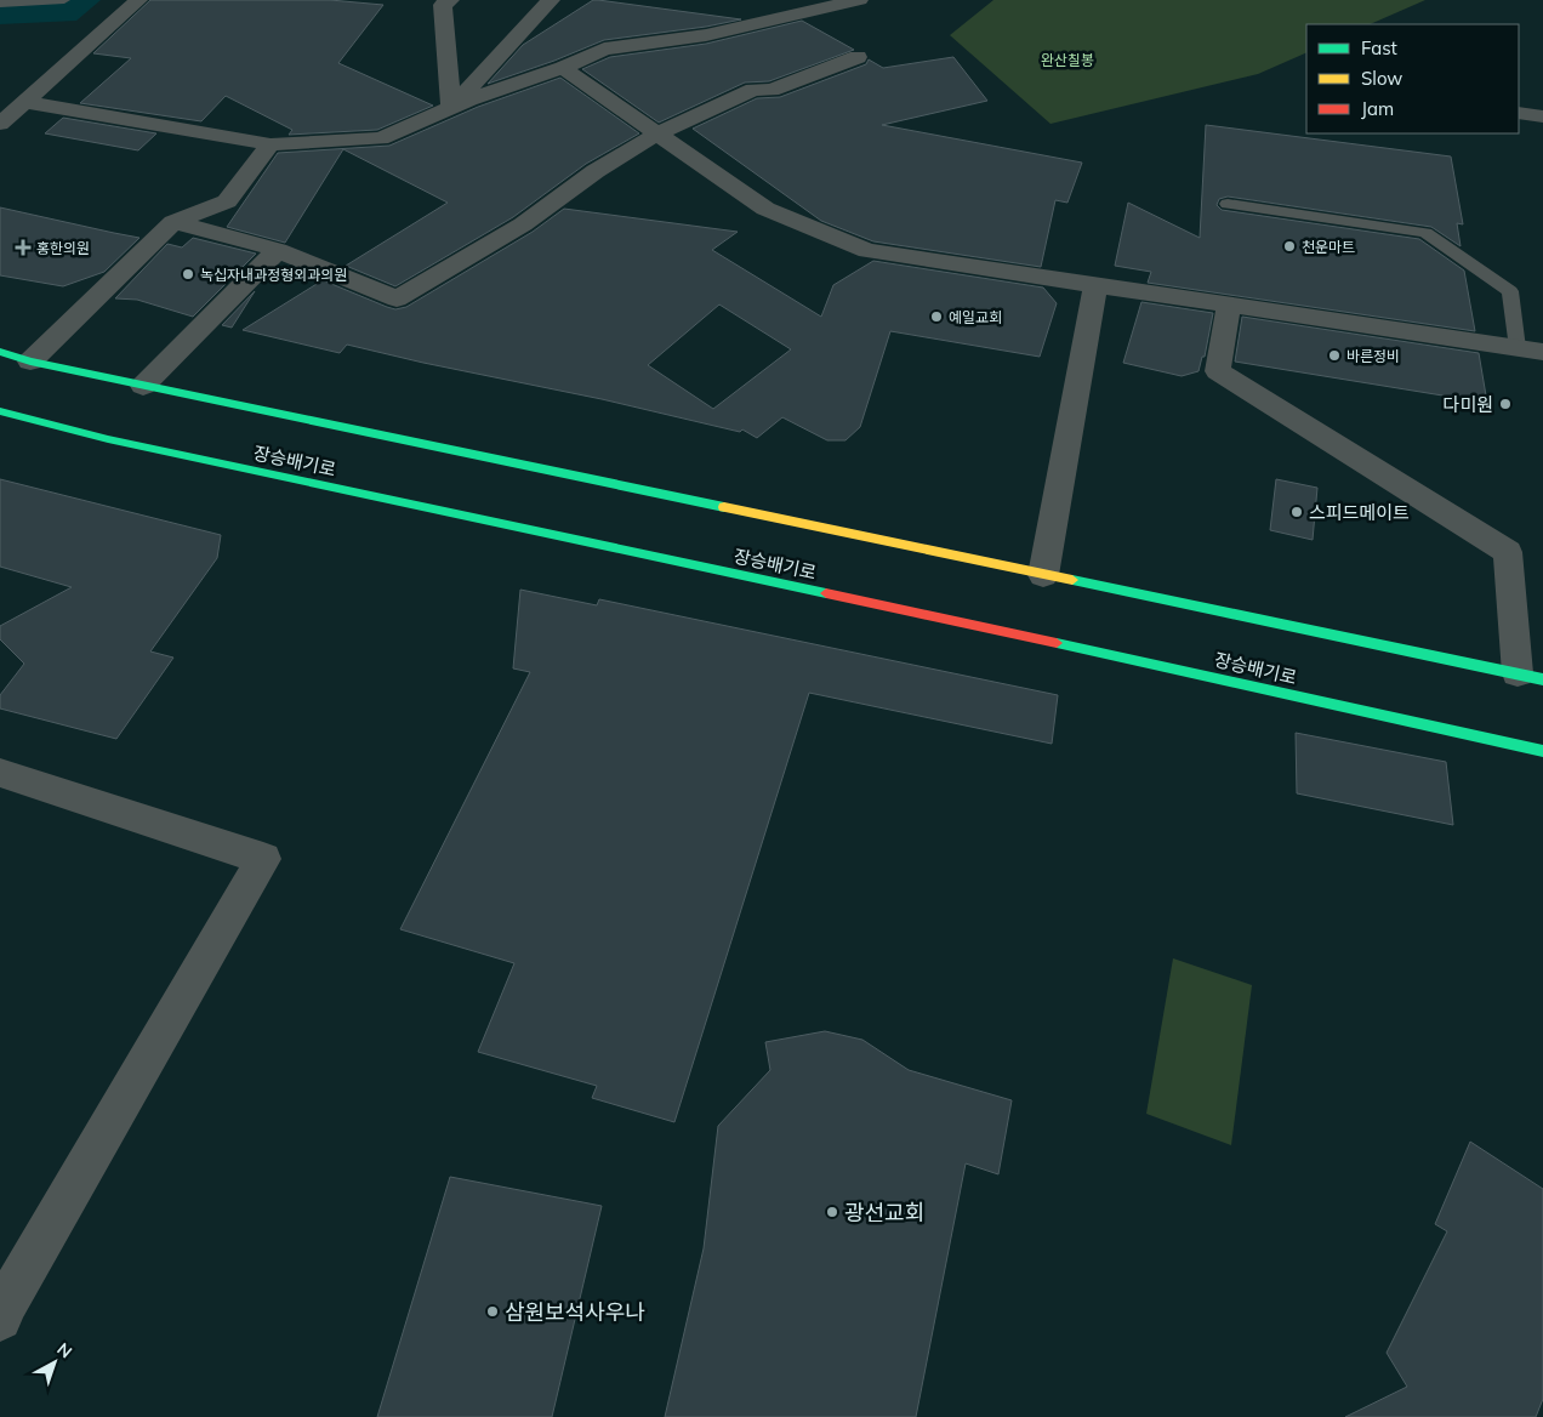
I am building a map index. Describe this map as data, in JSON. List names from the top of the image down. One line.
{"streets":{"street":["장승배기로"]},"parks":["완산칠봉"],"places":{"other":["천운마트","녹십자내과정형외과의원","예일교회","바른정비","다미원","스피드메이트","광선교회","삼원보석사우나"],"health":["홍한의원"]},"legend":["Fast","Slow","Jam"],"north":"top right"}
